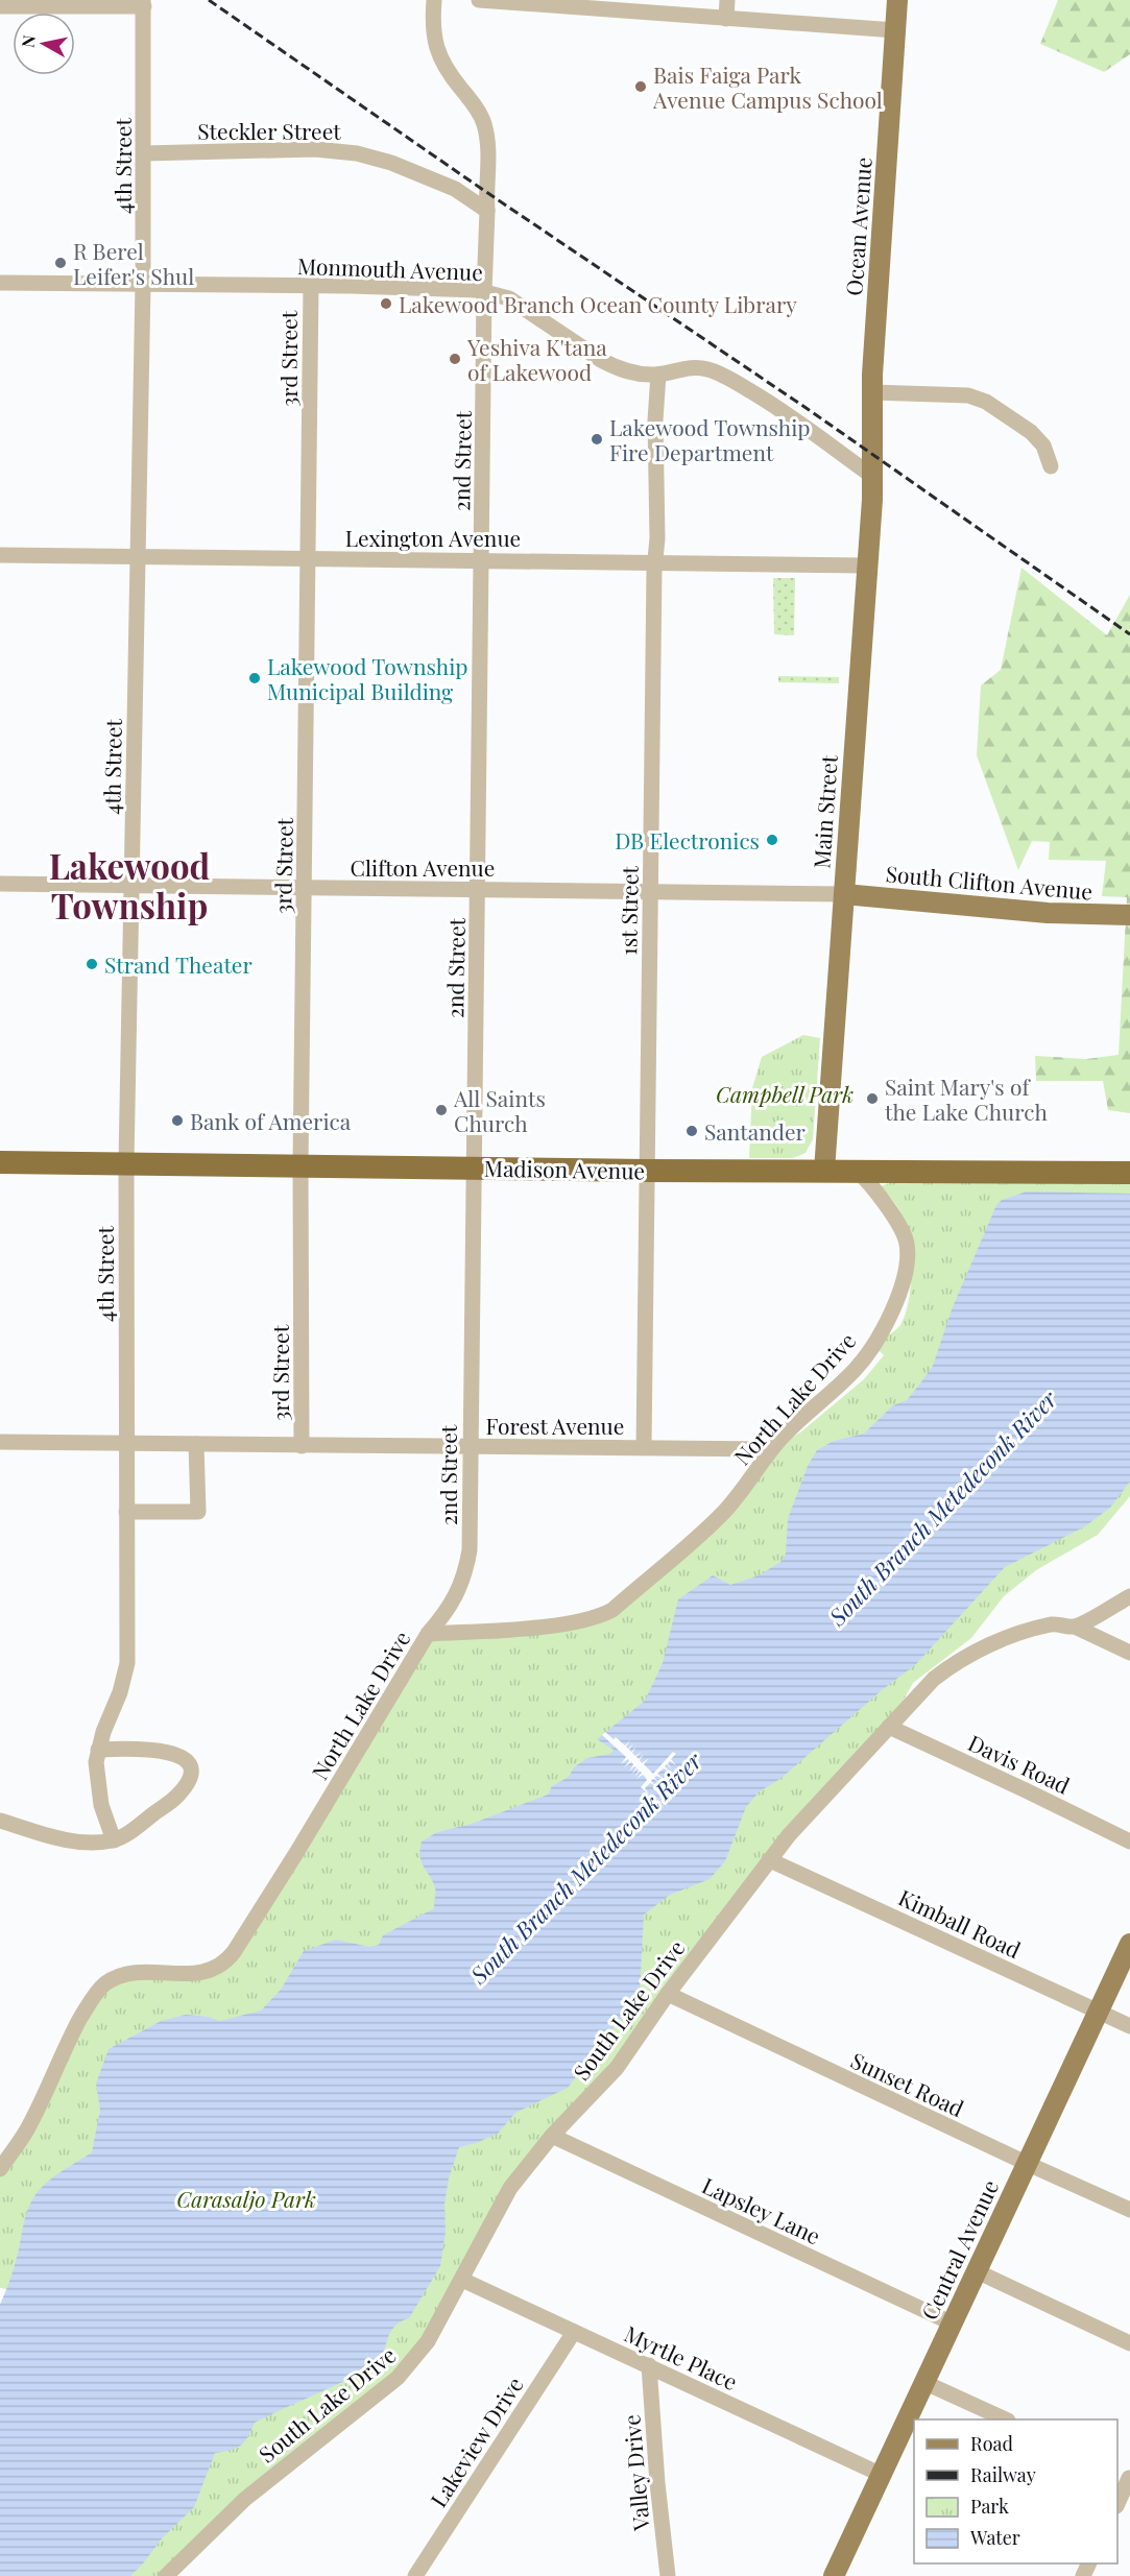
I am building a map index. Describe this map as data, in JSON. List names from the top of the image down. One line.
{"streets":{"highway":["Madison Avenue"],"main road":["Ocean Avenue","Main Street","South Clifton Avenue","Central Avenue"],"street":["Steckler Street","4th Street","Monmouth Avenue","3rd Street","2nd Street","Lexington Avenue","Clifton Avenue","1st Street","North Lake Drive","Forest Avenue","Davis Road","Kimball Road","South Lake Drive","Sunset Road","Lapsley Lane","Myrtle Place","Lakeview Drive","Valley Drive"]},"crossings":[["Steckler Street","4th Street"],["4th Street","Monmouth Avenue"],["4th Street","Lexington Avenue"],["4th Street","Clifton Avenue"],["4th Street","Madison Avenue"],["4th Street","Forest Avenue"],["Ocean Avenue","Monmouth Avenue"],["Ocean Avenue","Main Street"],["Monmouth Avenue","3rd Street"],["Monmouth Avenue","2nd Street"],["Monmouth Avenue","Main Street"],["Monmouth Avenue","1st Street"],["3rd Street","Lexington Avenue"],["3rd Street","Clifton Avenue"],["3rd Street","Madison Avenue"],["3rd Street","Forest Avenue"],["2nd Street","Lexington Avenue"],["2nd Street","Clifton Avenue"],["2nd Street","Madison Avenue"],["2nd Street","North Lake Drive"],["2nd Street","Forest Avenue"],["Lexington Avenue","Main Street"],["Lexington Avenue","1st Street"],["Main Street","Clifton Avenue"],["Main Street","South Clifton Avenue"],["Main Street","Madison Avenue"],["Clifton Avenue","South Clifton Avenue"],["Clifton Avenue","1st Street"],["1st Street","Madison Avenue"],["1st Street","Forest Avenue"],["Madison Avenue","North Lake Drive"],["North Lake Drive","Forest Avenue"],["Davis Road","South Lake Drive"],["Kimball Road","South Lake Drive"],["Kimball Road","Central Avenue"],["South Lake Drive","Sunset Road"],["South Lake Drive","Lapsley Lane"],["South Lake Drive","Myrtle Place"],["Sunset Road","Central Avenue"],["Lapsley Lane","Central Avenue"],["Central Avenue","Myrtle Place"],["Myrtle Place","Lakeview Drive"],["Myrtle Place","Valley Drive"]],"districts":["Lakewood Township"],"water":["South Branch Metedeconk River"],"parks":["Campbell Park","Carasaljo Park"],"places":["Bais Faiga Park Avenue Campus School","R Berel Leifer's Shul","Lakewood Branch Ocean County Library","Yeshiva K'tana of Lakewood","Lakewood Township Fire Department","Lakewood Township Municipal Building","DB Electronics","Strand Theater","Saint Mary's of the Lake Church","All Saints Church","Bank of America","Santander"],"legend":["Road","Railway","Park","Water"],"north":"left"}
